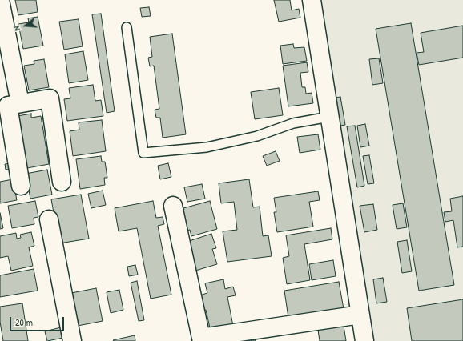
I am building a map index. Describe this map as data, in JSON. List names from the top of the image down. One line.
{"scale_bar":"20 m","north":"left"}
